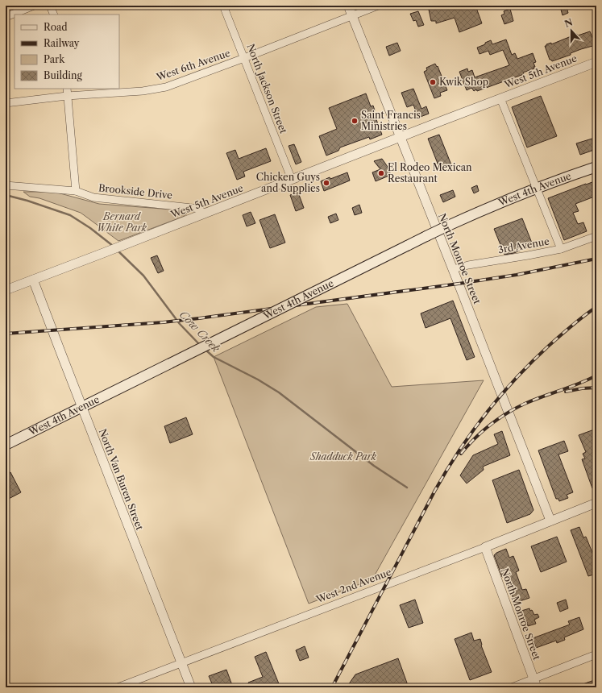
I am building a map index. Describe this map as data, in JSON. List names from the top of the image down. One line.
{"streets":{"main road":["West 4th Avenue"],"street":["West 6th Avenue","West 5th Avenue","North Jackson Street","Brookside Drive","3rd Avenue","North Monroe Street","North Van Buren Street","West 2nd Avenue"]},"crossings":[["West 6th Avenue","North Jackson Street"],["West 6th Avenue","North Monroe Street"],["West 5th Avenue","North Jackson Street"],["West 5th Avenue","Brookside Drive"],["West 5th Avenue","North Monroe Street"],["West 5th Avenue","North Van Buren Street"],["West 4th Avenue","North Van Buren Street"],["3rd Avenue","North Monroe Street"],["North Monroe Street","West 2nd Avenue"],["North Van Buren Street","West 2nd Avenue"]],"water":["Cow Creek"],"parks":["Bernard White Park","Shadduck Park"],"places":["Kwik Shop","Saint Francis Ministries","El Rodeo Mexican Restaurant","Chicken Guys and Supplies"],"legend":["Road","Railway","Park","Building"],"north":"top"}
